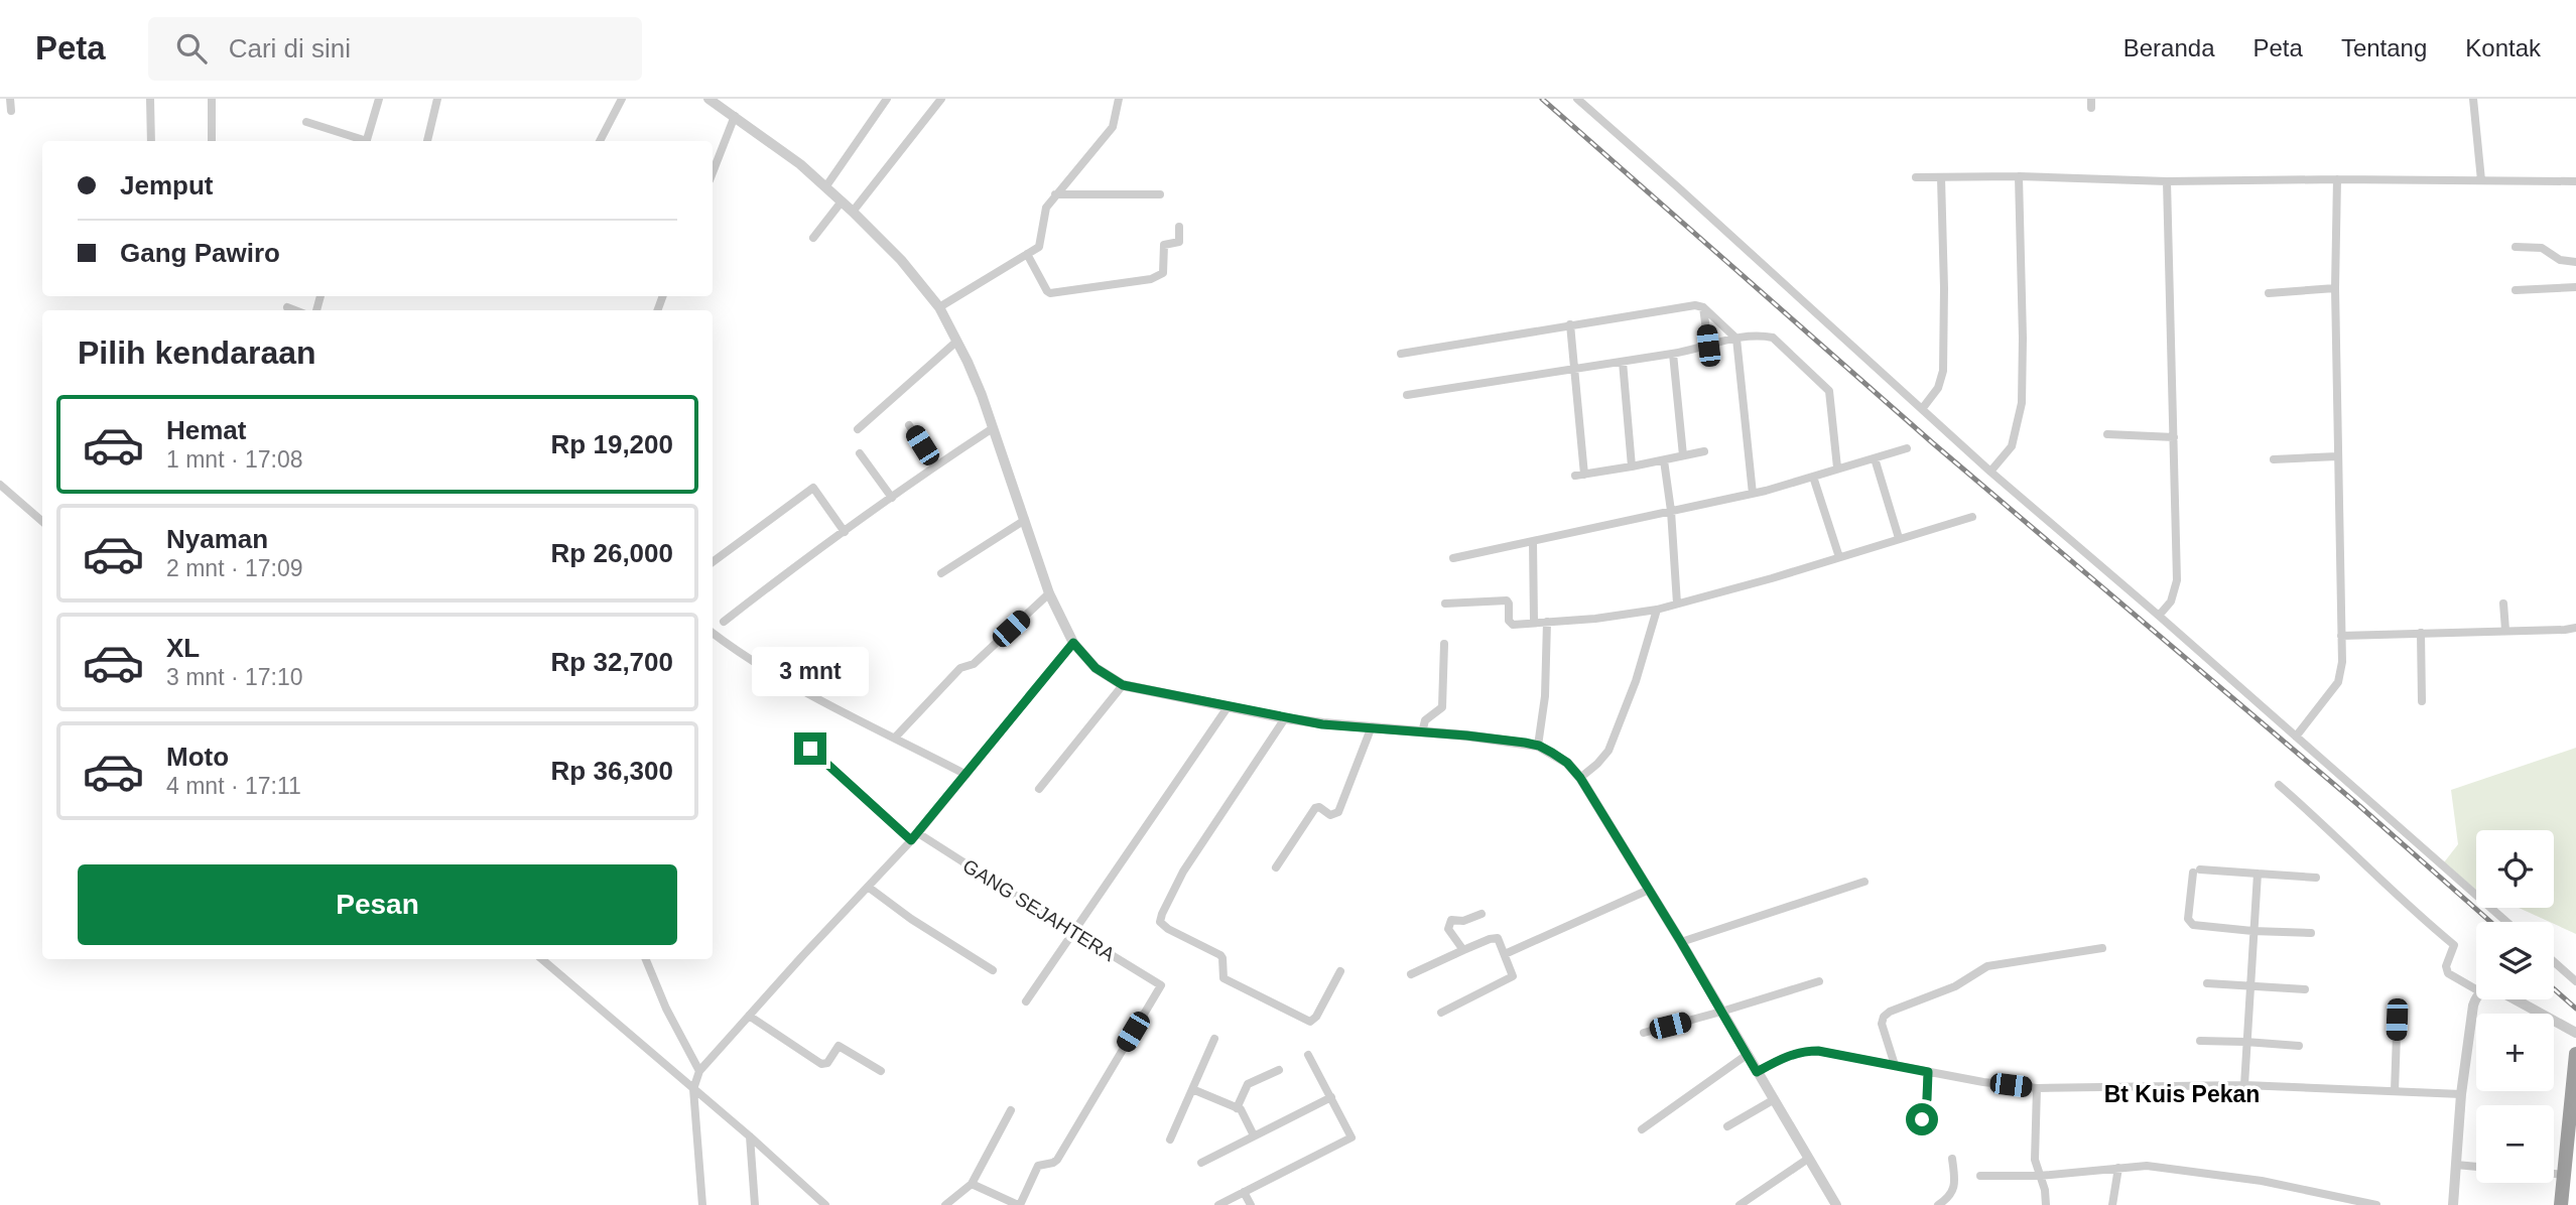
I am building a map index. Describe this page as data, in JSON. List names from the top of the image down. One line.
{"streets":{"street":["GANG SEJAHTERA"]},"districts":["Bt Kuis Pekan"],"page":{"header":"Peta","search":"Cari di sini","nav":["Beranda","Peta","Tentang","Kontak"],"banner":["Jemput","Gang Pawiro"],"heading":"Pilih kendaraan","list":[{"name":"Hemat","note":"1 mnt · 17:08","value":"Rp 19,200"},{"name":"Nyaman","note":"2 mnt · 17:09","value":"Rp 26,000"},{"name":"XL","note":"3 mnt · 17:10","value":"Rp 32,700"},{"name":"Moto","note":"4 mnt · 17:11","value":"Rp 36,300"}],"bubble":"3 mnt","map_buttons":["+","−"],"buttons":"Pesan"}}
